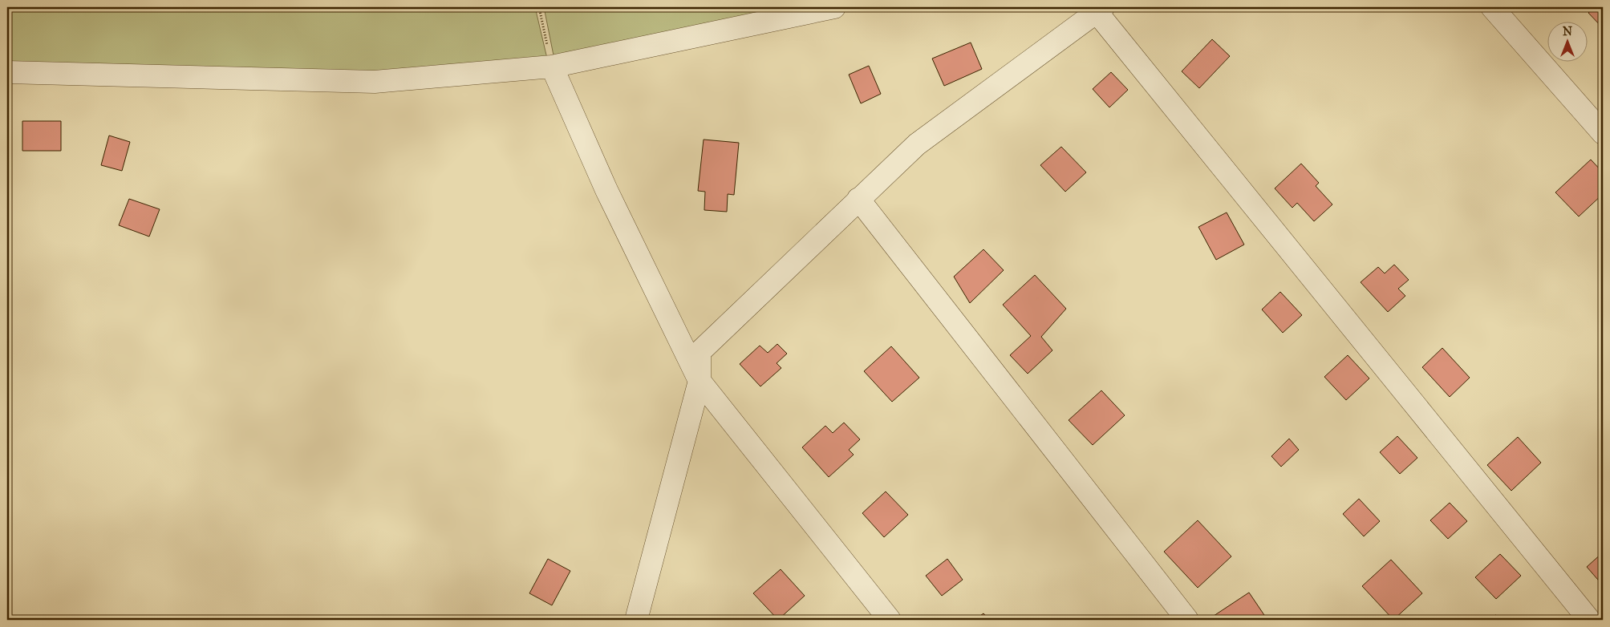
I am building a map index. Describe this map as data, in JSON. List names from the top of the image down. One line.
{"north":"top"}
